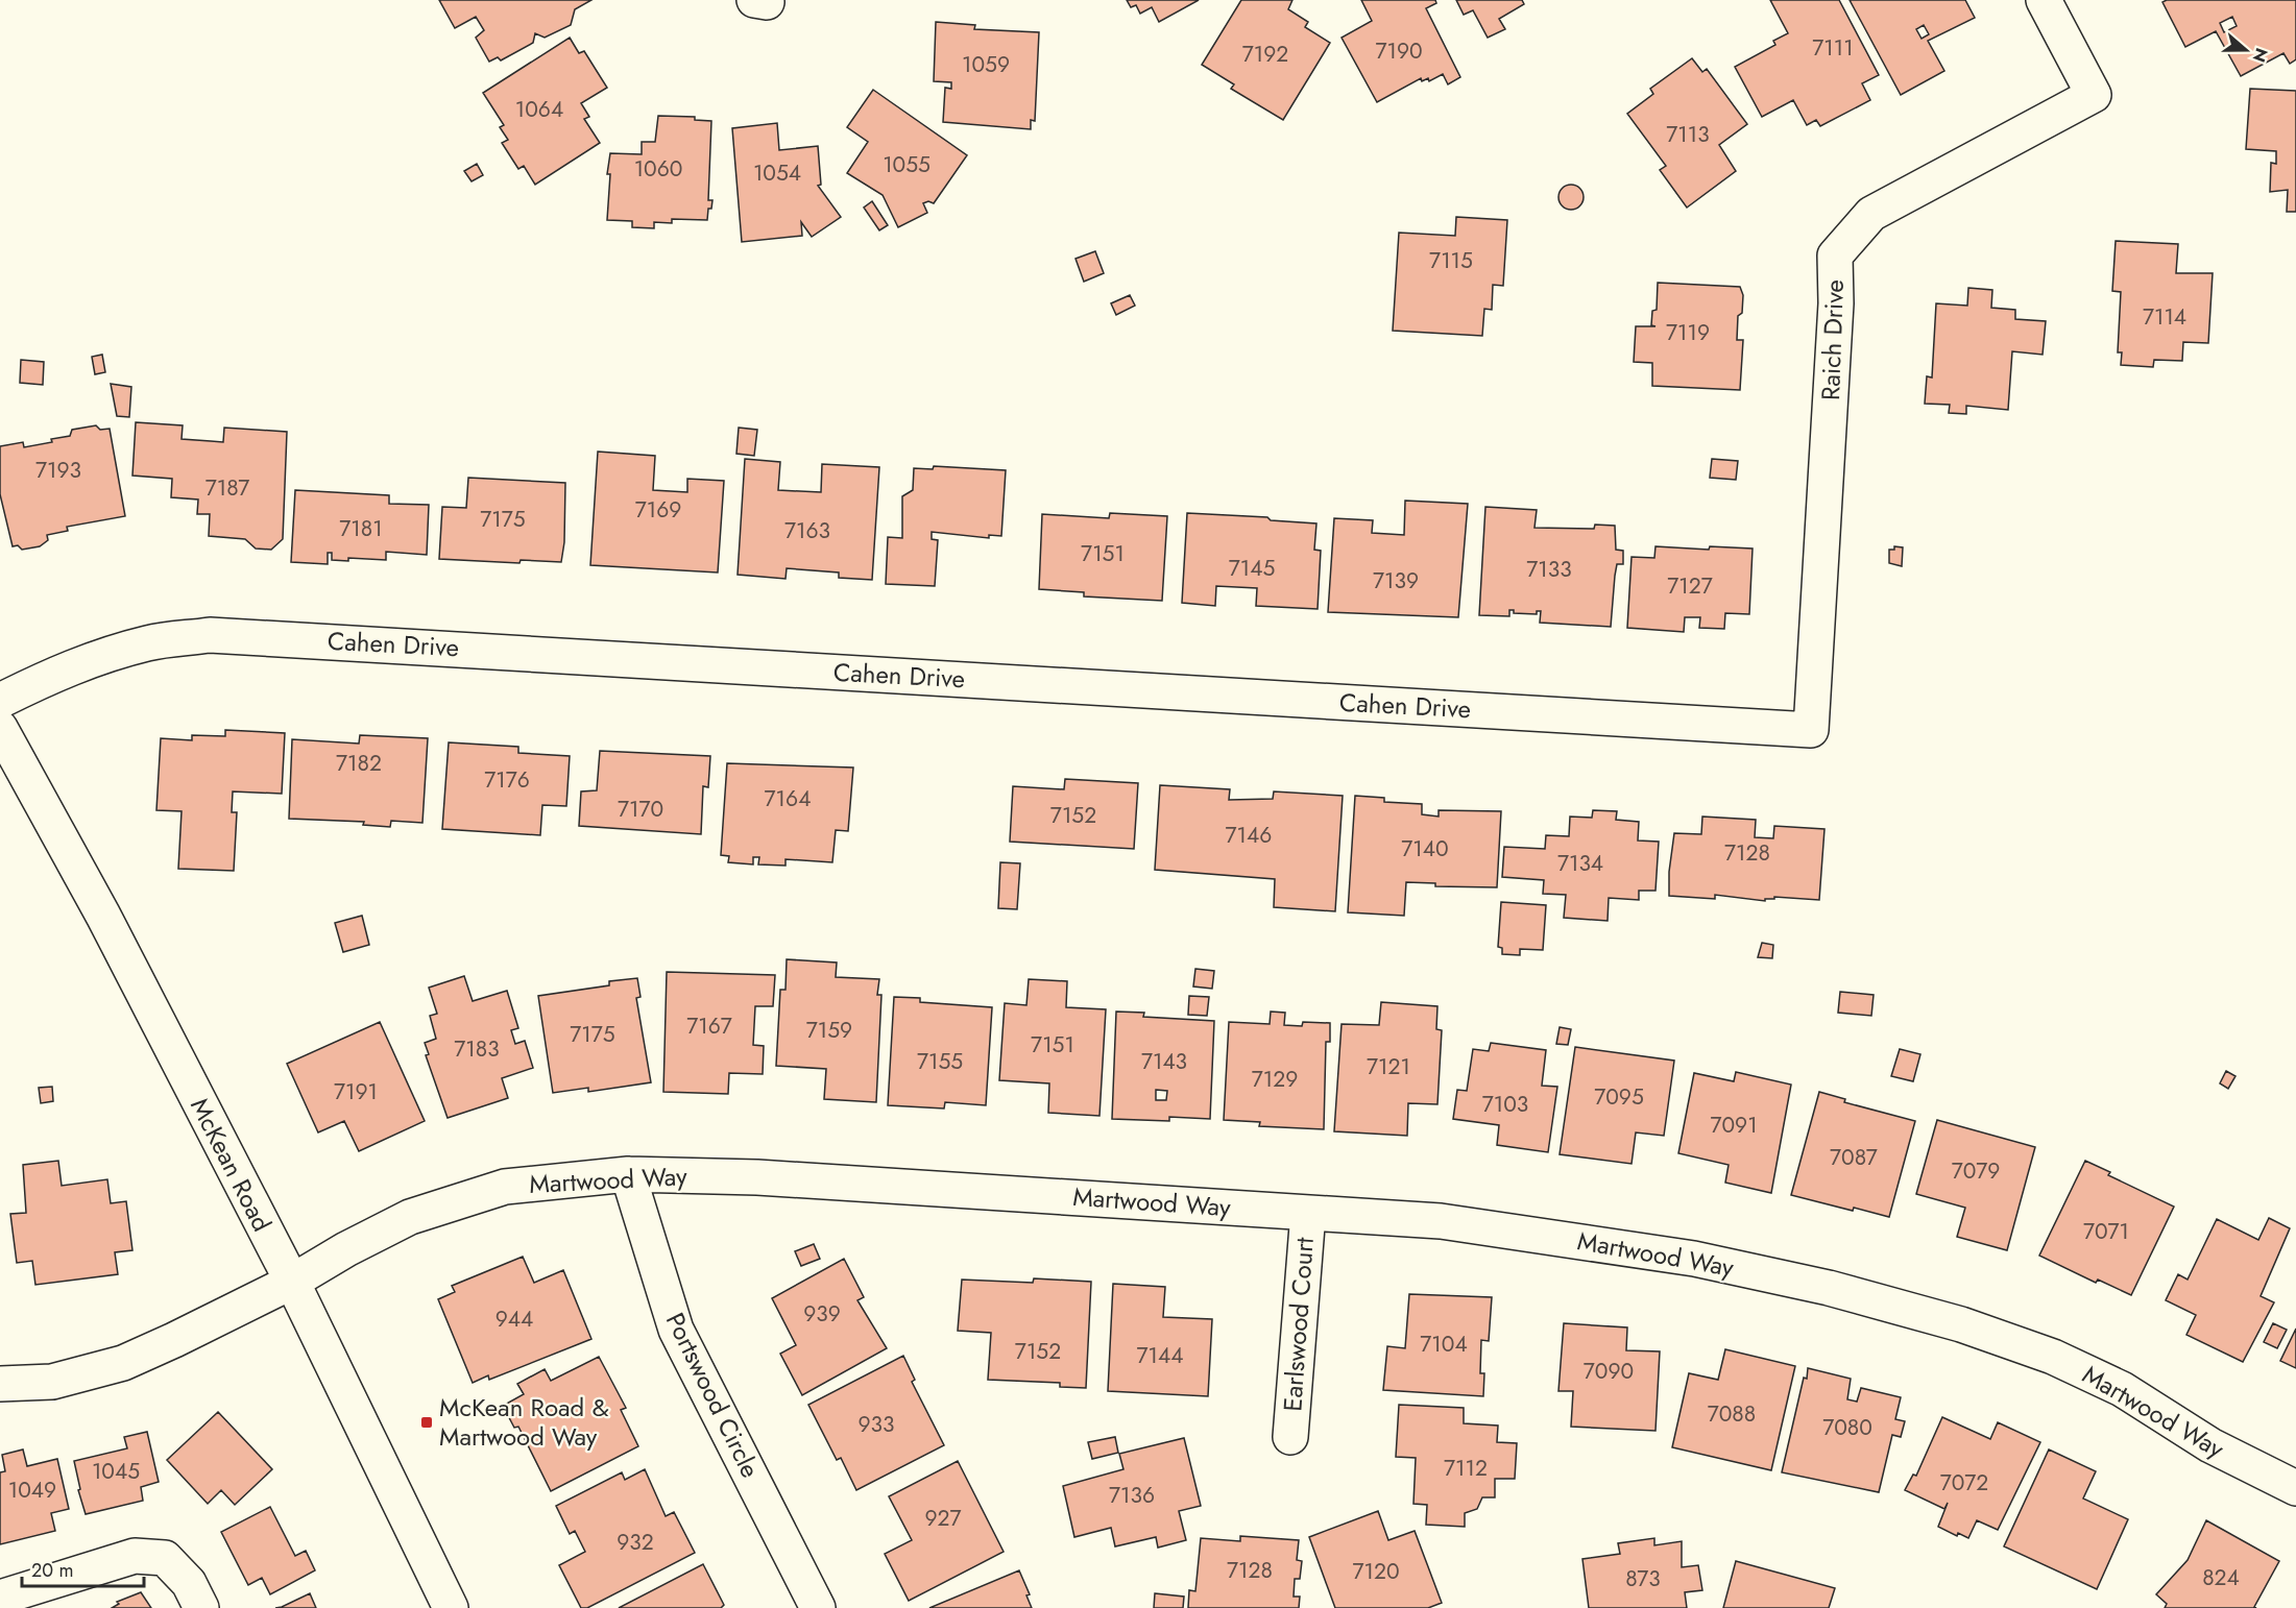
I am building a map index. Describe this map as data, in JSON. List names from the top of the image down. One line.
{"streets":{"street":["Raich Drive","Cahen Drive","McKean Road","Martwood Way","Earlswood Court","Portswood Circle"]},"crossings":[["Raich Drive","Cahen Drive"],["McKean Road","Martwood Way"],["Martwood Way","Earlswood Court"],["Martwood Way","Portswood Circle"]],"places":{"transit":["McKean Road & Martwood Way"]},"house_numbers":["7111","7190","7192","1059","1064","7113","1055","1060","1054","7115","7114","7119","7193","7187","7169","7175","7181","7163","7151","7145","7133","7139","7127","7182","7176","7164","7170","7152","7146","7140","7128","7134","7167","7159","7175","7151","7183","7155","7143","7121","7129","7191","7095","7103","7091","7087","7079","7071","939","944","7104","7152","7144","7090","7088","933","7080","7112","1045","7072","1049","7136","927","932","7128","7120","824","873"],"scale_bar":"20 m","north":"right"}
